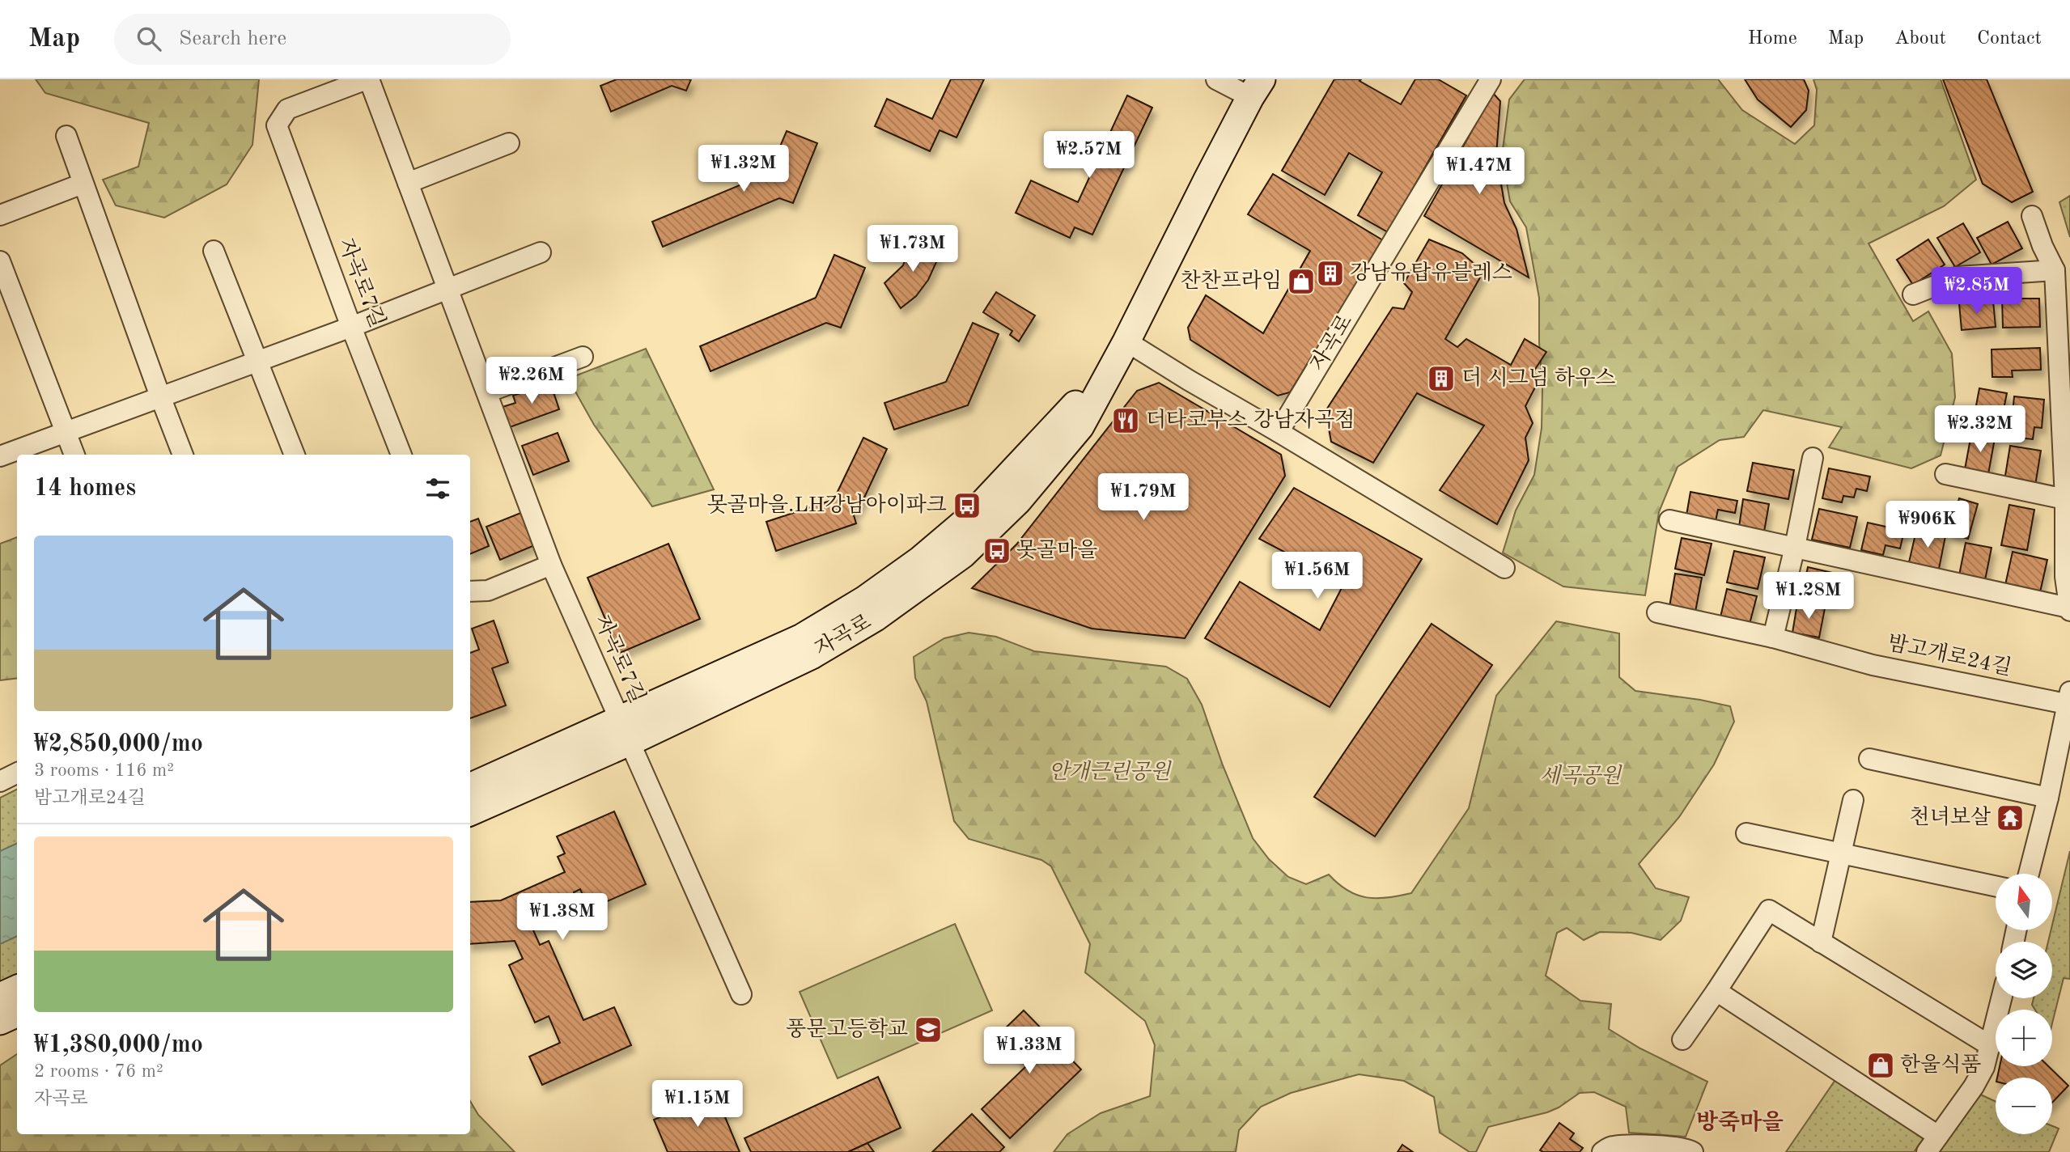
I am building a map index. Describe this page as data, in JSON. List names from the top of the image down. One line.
{"streets":{"main road":["자곡로"],"street":["자곡로7길","밤고개로24길"]},"crossings":[["자곡로7길","자곡로"]],"districts":["방죽마을"],"parks":["안개근린공원","세곡공원"],"places":{"building":["강남유탑유블레스","더 시그넘 하우스"],"shop":["찬찬프라임","한울식품"],"restaurant":["더타코부스 강남자곡점"],"bus stop":["못골마을.LH강남아이파크","못골마을"],"temple":["천녀보살"],"school or university":["풍문고등학교"]},"north":"top","page":{"header":"Map","search":"Search here","nav":["Home","Map","About","Contact"],"price":["₩2.57M","₩1.32M","₩1.47M","₩1.73M","₩2.85M","₩2.26M","₩2.32M","₩1.79M","₩906K","₩1.56M","₩1.28M","₩1.38M","₩1.33M","₩1.15M"],"heading":"14 homes","list":[{"name":"₩2,850,000/mo","note":"3 rooms · 116 m² · 밤고개로24길"},{"name":"₩1,380,000/mo","note":"2 rooms · 76 m² · 자곡로"}],"map_buttons":["+","−"]}}
